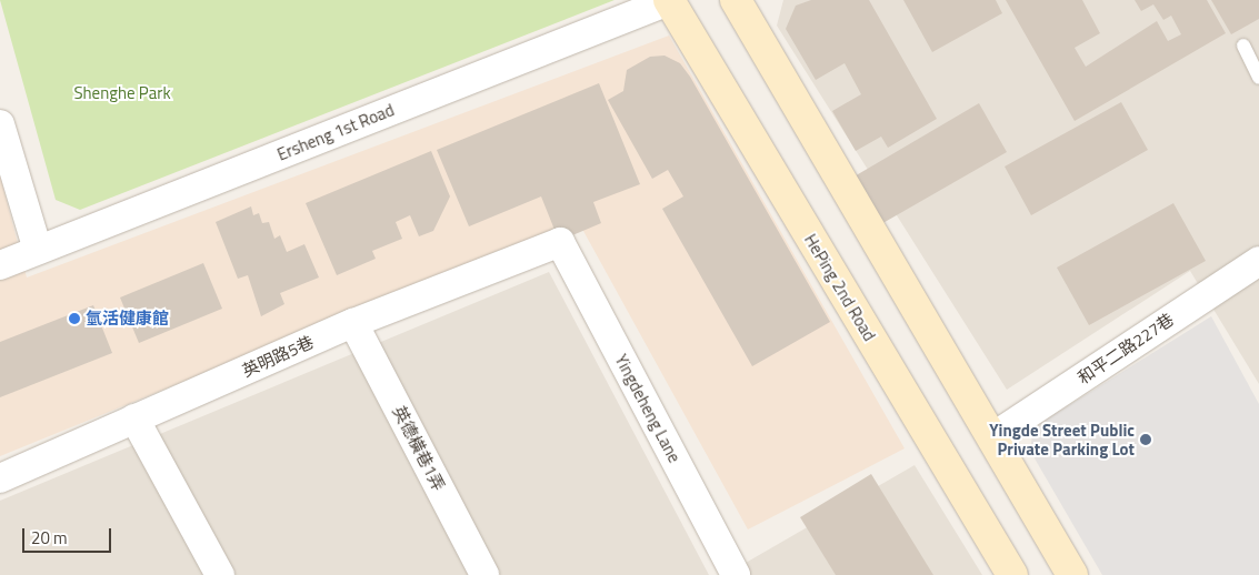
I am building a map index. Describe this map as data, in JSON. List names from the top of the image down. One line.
{"streets":{"street":["Ersheng 1st Road","HePing 2nd Road","和平二路227巷","英明路5巷","Yingdeheng Lane","英德橫巷1弄"]},"crossings":[["Ersheng 1st Road","HePing 2nd Road"],["英明路5巷","Yingdeheng Lane"],["英明路5巷","英德橫巷1弄"]],"parks":["Shenghe Park"],"places":["氫活健康館","Yingde Street Public Private Parking Lot"],"scale_bar":"20 m"}
